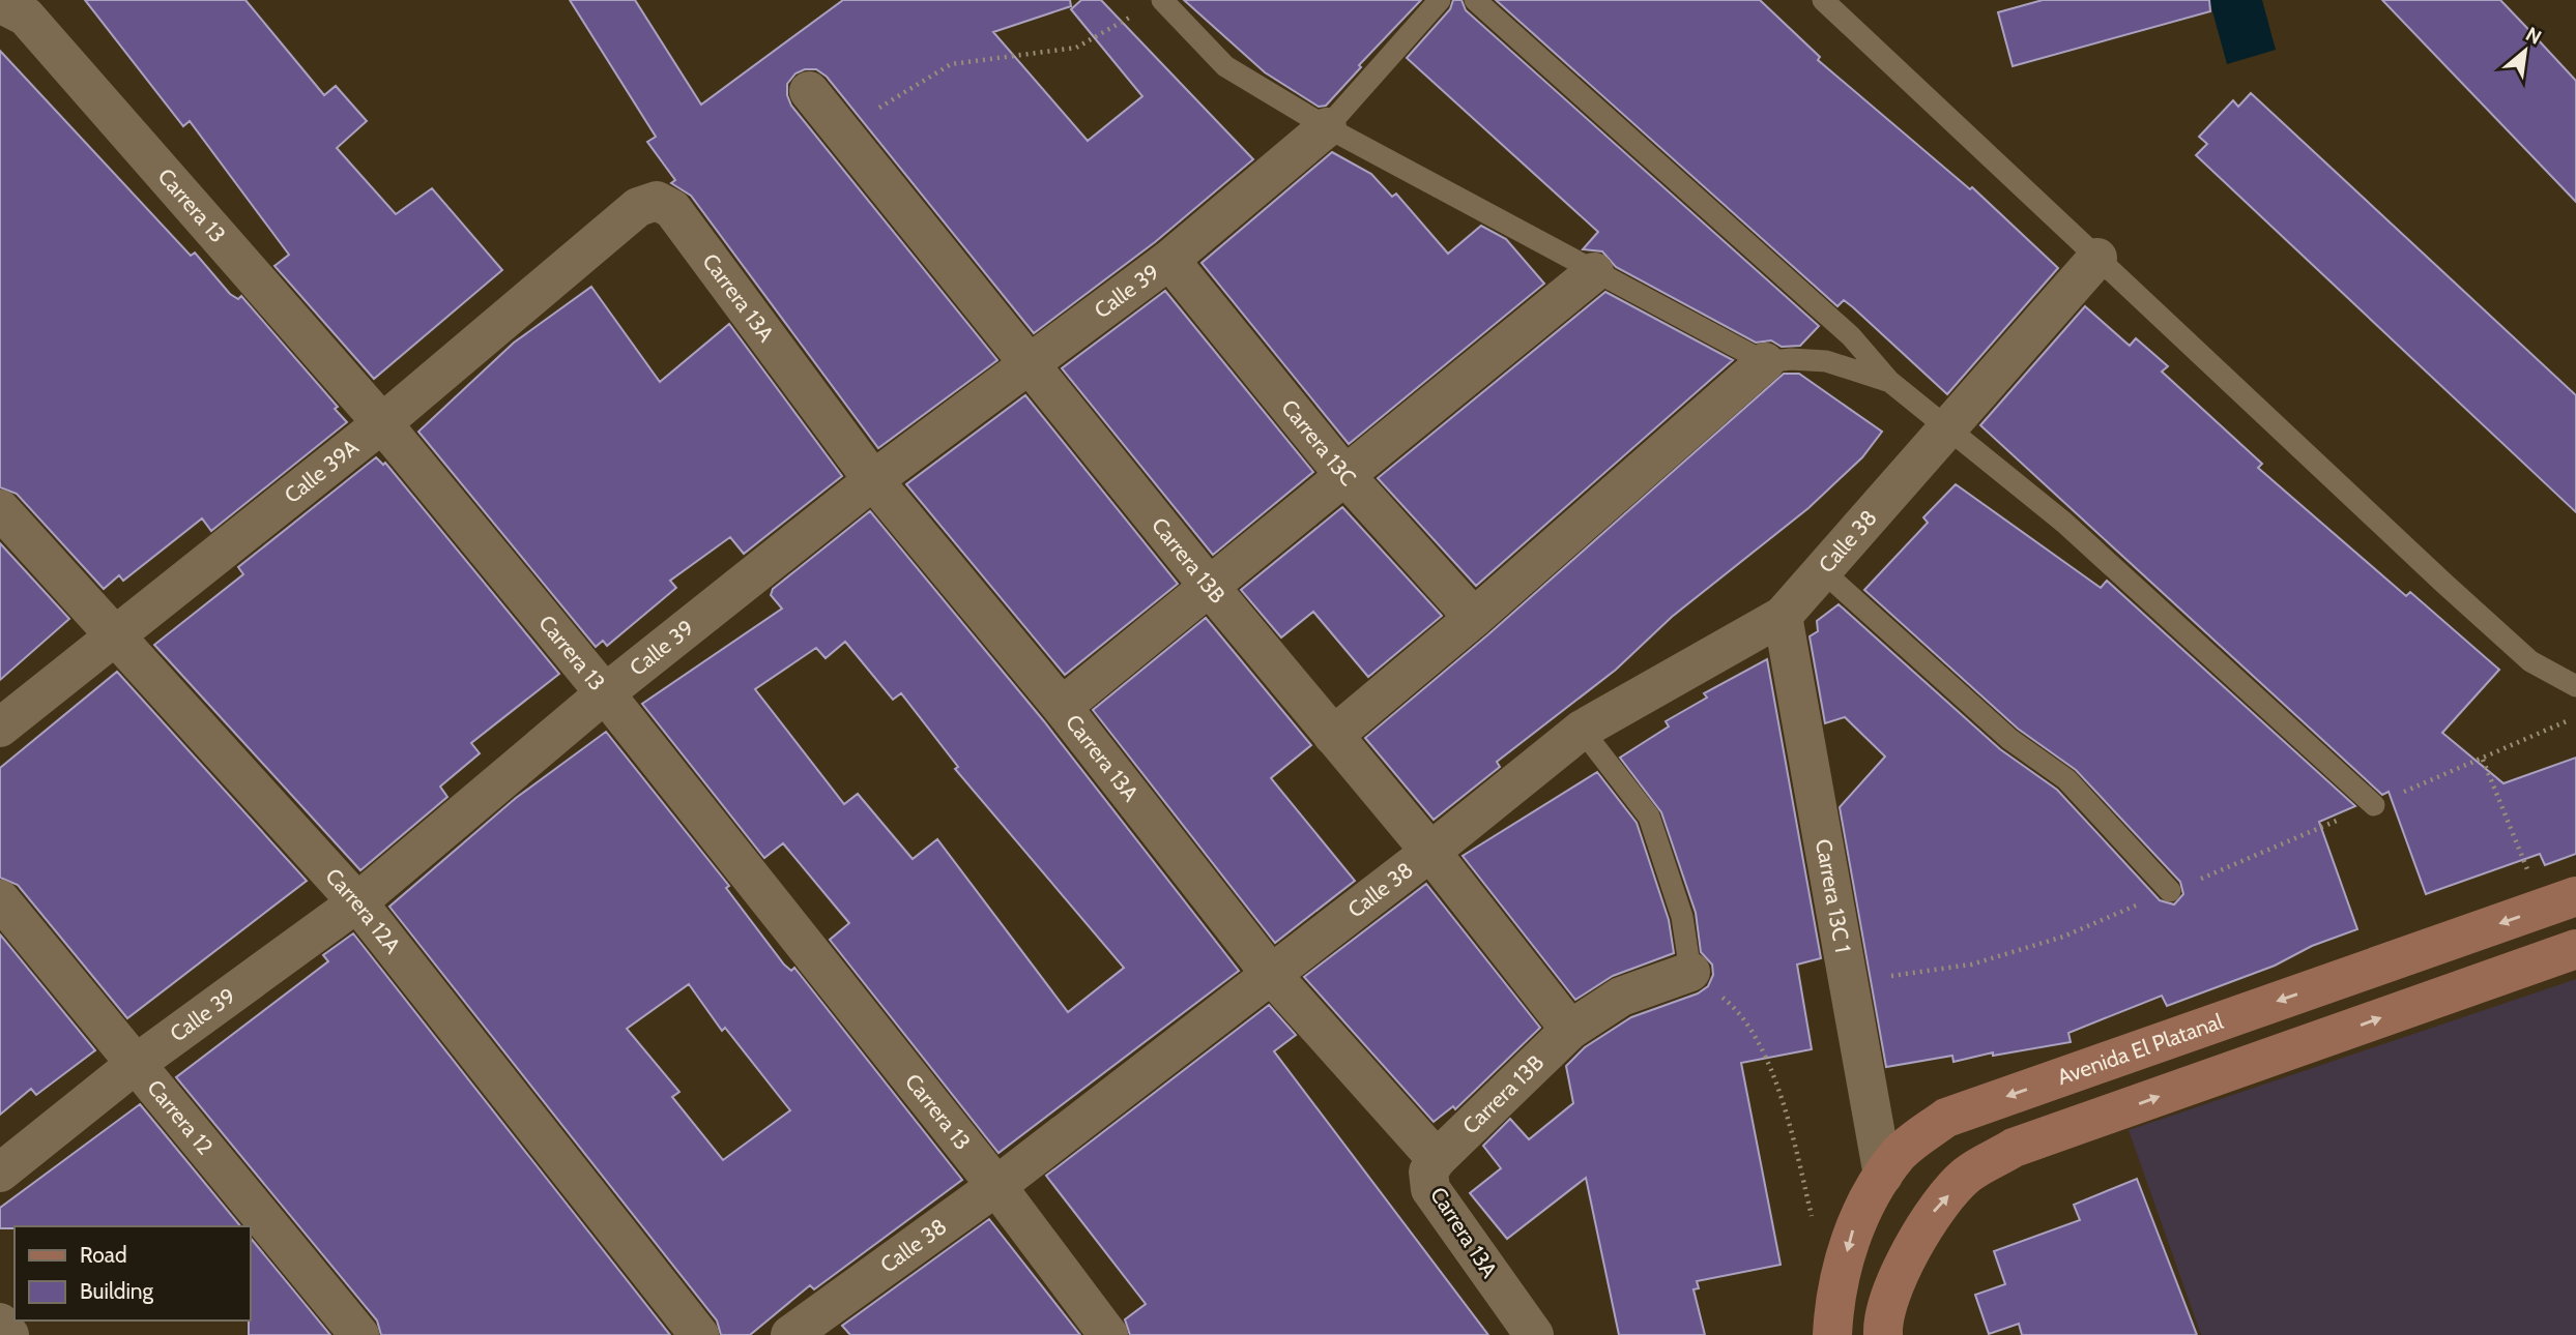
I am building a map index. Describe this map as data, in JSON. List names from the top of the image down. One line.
{"streets":{"main road":["Avenida El Platanal"],"street":["Carrera 13","Calle 39","Carrera 13A","Carrera 13C","Calle 39A","Calle 38","Carrera 13B","Carrera 13C 1","Carrera 12A","Carrera 12"]},"crossings":[["Carrera 13","Calle 39"],["Carrera 13","Calle 39A"],["Carrera 13","Calle 38"],["Calle 39","Carrera 13A"],["Calle 39","Carrera 13C"],["Calle 39","Carrera 13B"],["Calle 39","Carrera 12A"],["Calle 39","Carrera 12"],["Carrera 13A","Calle 39A"],["Carrera 13A","Calle 38"],["Carrera 13A","Carrera 13B"],["Calle 39A","Carrera 12A"],["Calle 38","Carrera 13B"],["Calle 38","Carrera 13C 1"],["Carrera 13C 1","Avenida El Platanal"]],"legend":["Road","Building"],"north":"top right"}
